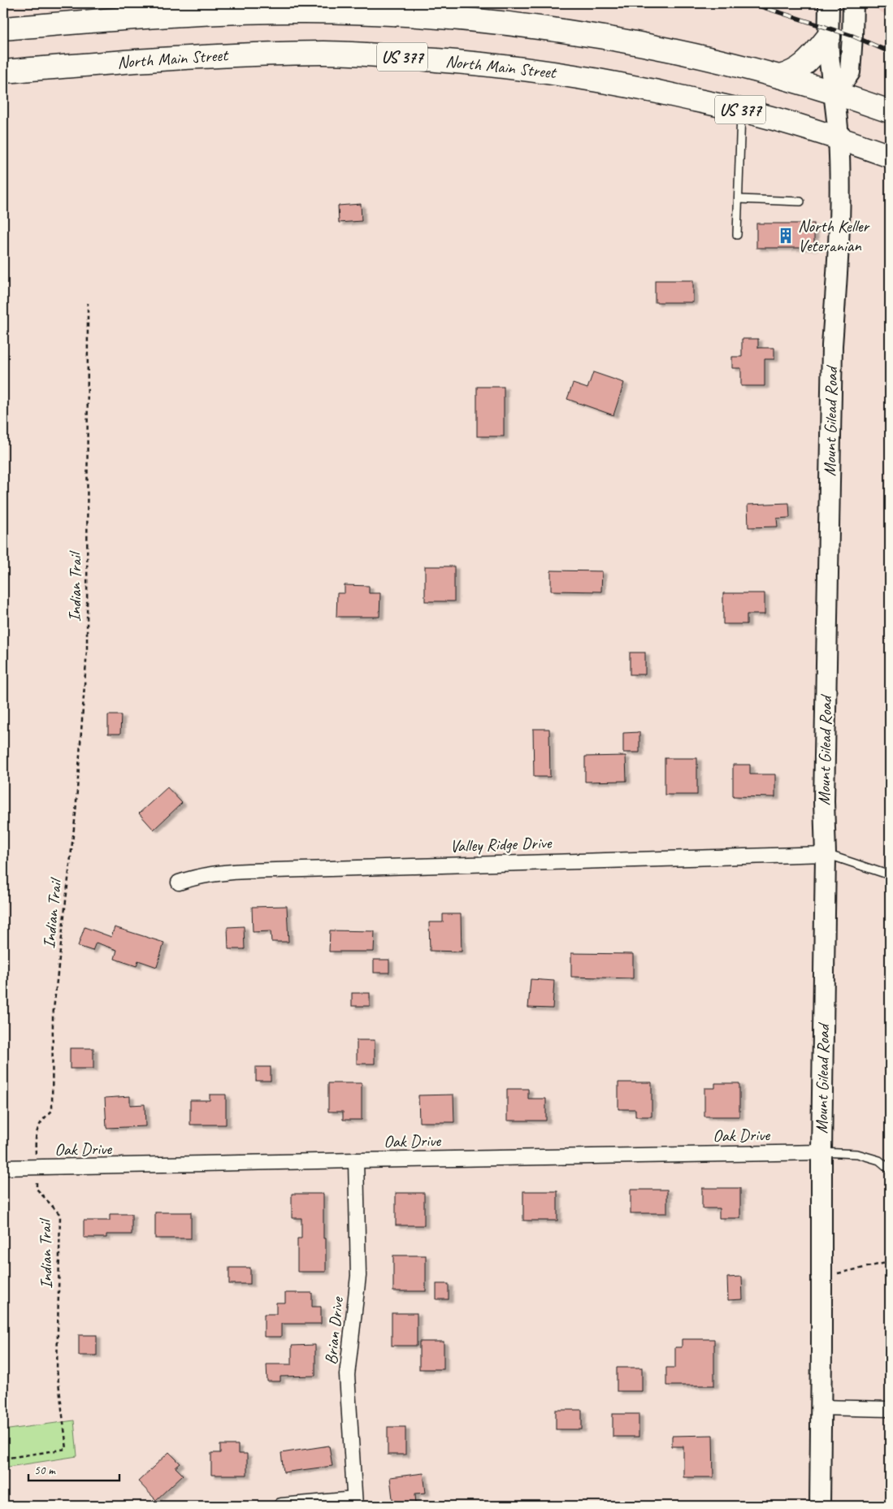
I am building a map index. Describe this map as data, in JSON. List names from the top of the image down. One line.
{"streets":{"main road":["US 377","North Main Street","Mount Gilead Road"],"street":["Valley Ridge Drive","Oak Drive","Brian Drive"],"path":["Indian Trail"]},"crossings":[["US 377","Mount Gilead Road"],["North Main Street","Mount Gilead Road"],["Mount Gilead Road","Valley Ridge Drive"],["Mount Gilead Road","Oak Drive"],["Indian Trail","Oak Drive"],["Oak Drive","Brian Drive"]],"places":{"building":["North Keller Veteranian"]},"scale_bar":"50 m"}
